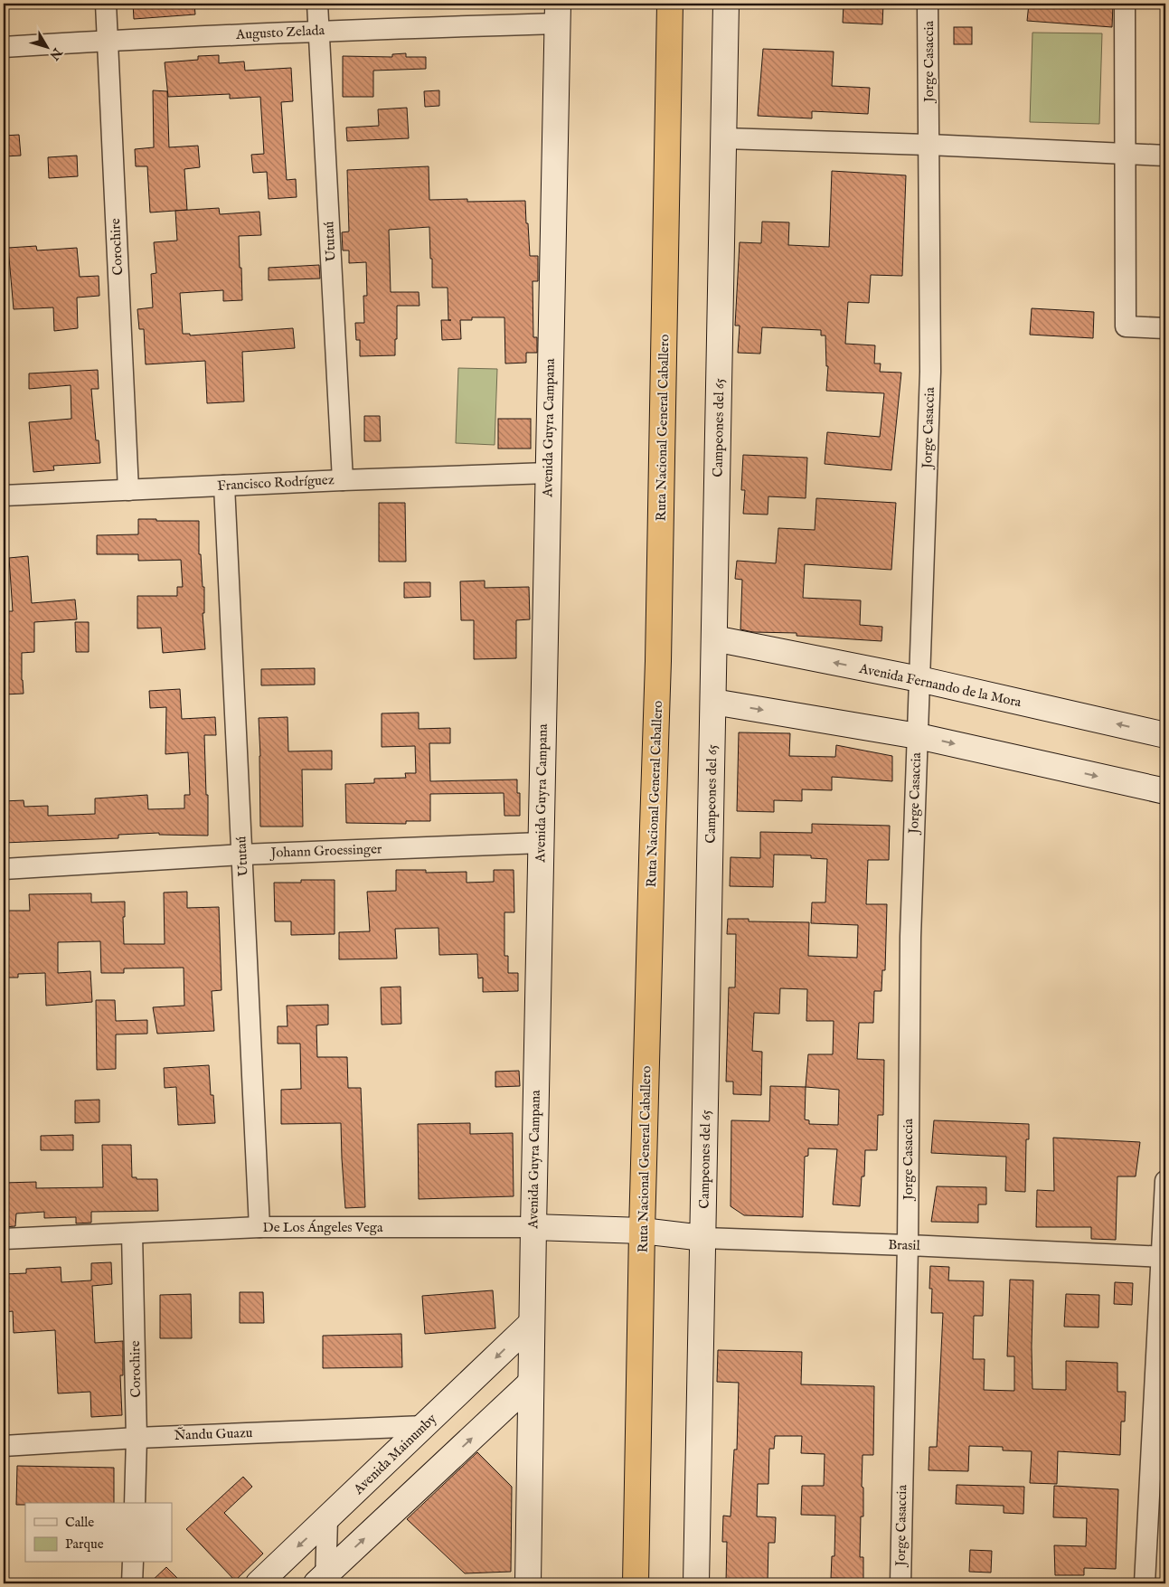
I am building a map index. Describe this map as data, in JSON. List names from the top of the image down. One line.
{"streets":{"highway":["Ruta Nacional General Caballero"],"street":["Augusto Zelada","Jorge Casaccia","Ututaú","Corochire","Avenida Guyra Campana","Campeones del 65","Francisco Rodríguez","Avenida Fernando de la Mora","Johann Groessinger","De Los Ángeles Vega","Brasil","Ñandu Guazu","Avenida Mainumby"]},"crossings":[["Augusto Zelada","Ututaú"],["Augusto Zelada","Corochire"],["Augusto Zelada","Avenida Guyra Campana"],["Jorge Casaccia","Avenida Fernando de la Mora"],["Jorge Casaccia","Brasil"],["Ututaú","Francisco Rodríguez"],["Ututaú","Johann Groessinger"],["Ututaú","De Los Ángeles Vega"],["Corochire","Francisco Rodríguez"],["Corochire","De Los Ángeles Vega"],["Corochire","Ñandu Guazu"],["Avenida Guyra Campana","Francisco Rodríguez"],["Avenida Guyra Campana","Johann Groessinger"],["Avenida Guyra Campana","De Los Ángeles Vega"],["Avenida Guyra Campana","Avenida Mainumby"],["Ruta Nacional General Caballero","De Los Ángeles Vega"],["Ruta Nacional General Caballero","Brasil"],["Campeones del 65","Avenida Fernando de la Mora"],["Campeones del 65","Brasil"],["De Los Ángeles Vega","Brasil"],["Ñandu Guazu","Avenida Mainumby"]],"legend":["Calle","Parque"],"north":"bottom right"}
